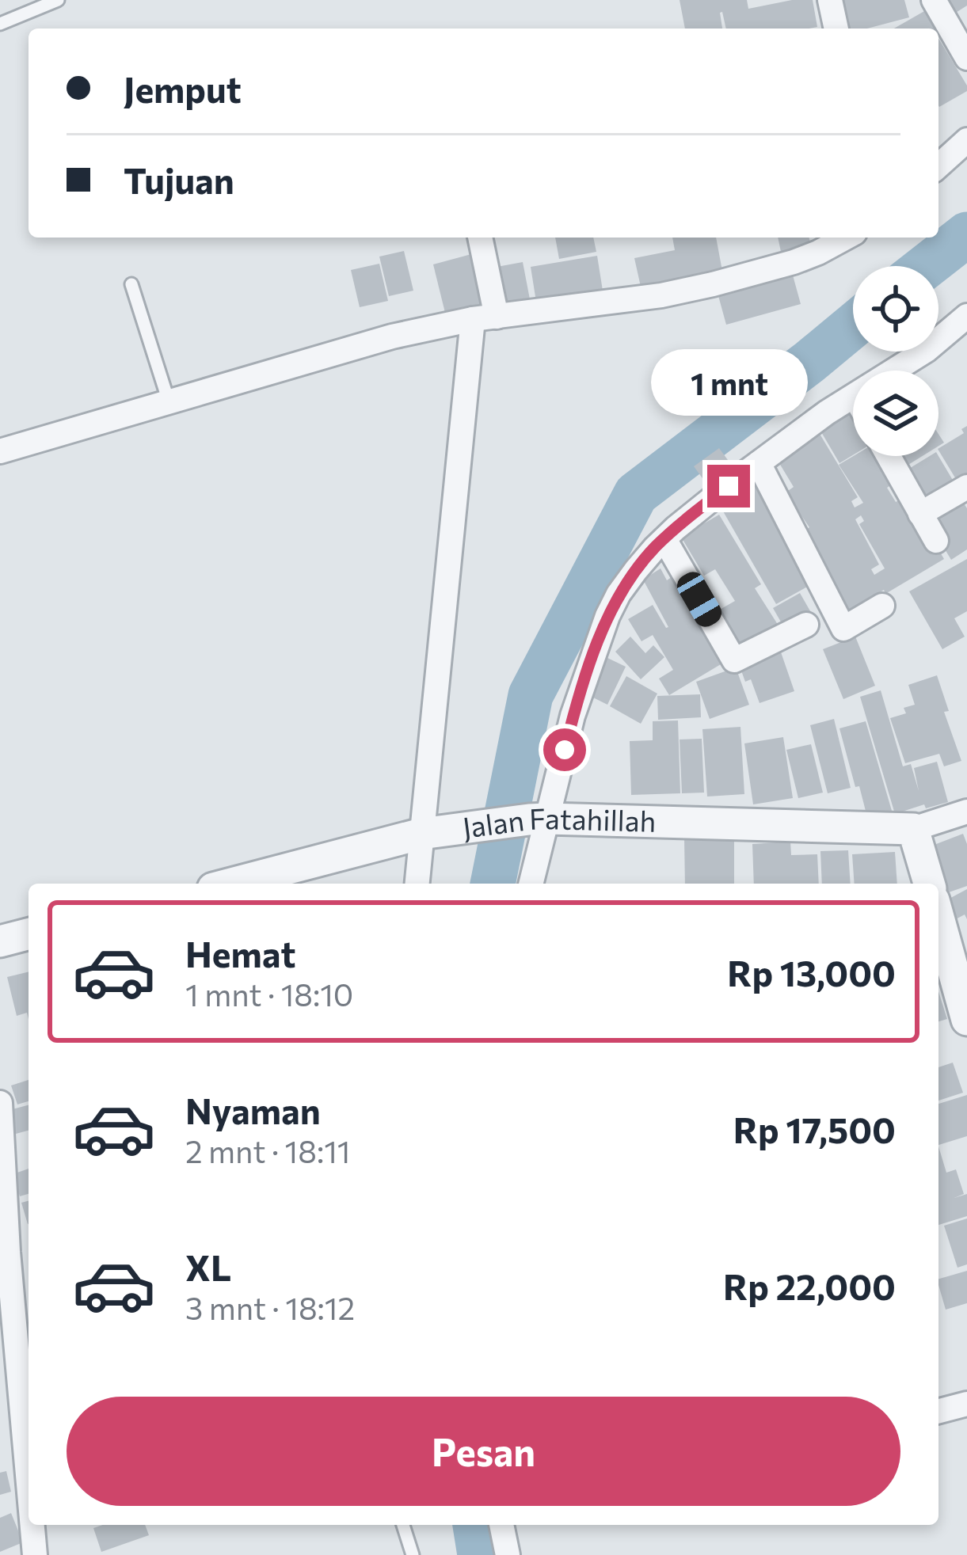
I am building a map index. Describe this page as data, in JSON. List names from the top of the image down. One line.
{"streets":{"street":["Jalan Fatahillah"]},"page":{"banner":["Jemput","Tujuan"],"bubble":"1 mnt","list":[{"name":"Hemat","note":"1 mnt · 18:10","value":"Rp 13,000"},{"name":"Nyaman","note":"2 mnt · 18:11","value":"Rp 17,500"},{"name":"XL","note":"3 mnt · 18:12","value":"Rp 22,000"}],"buttons":"Pesan"}}
